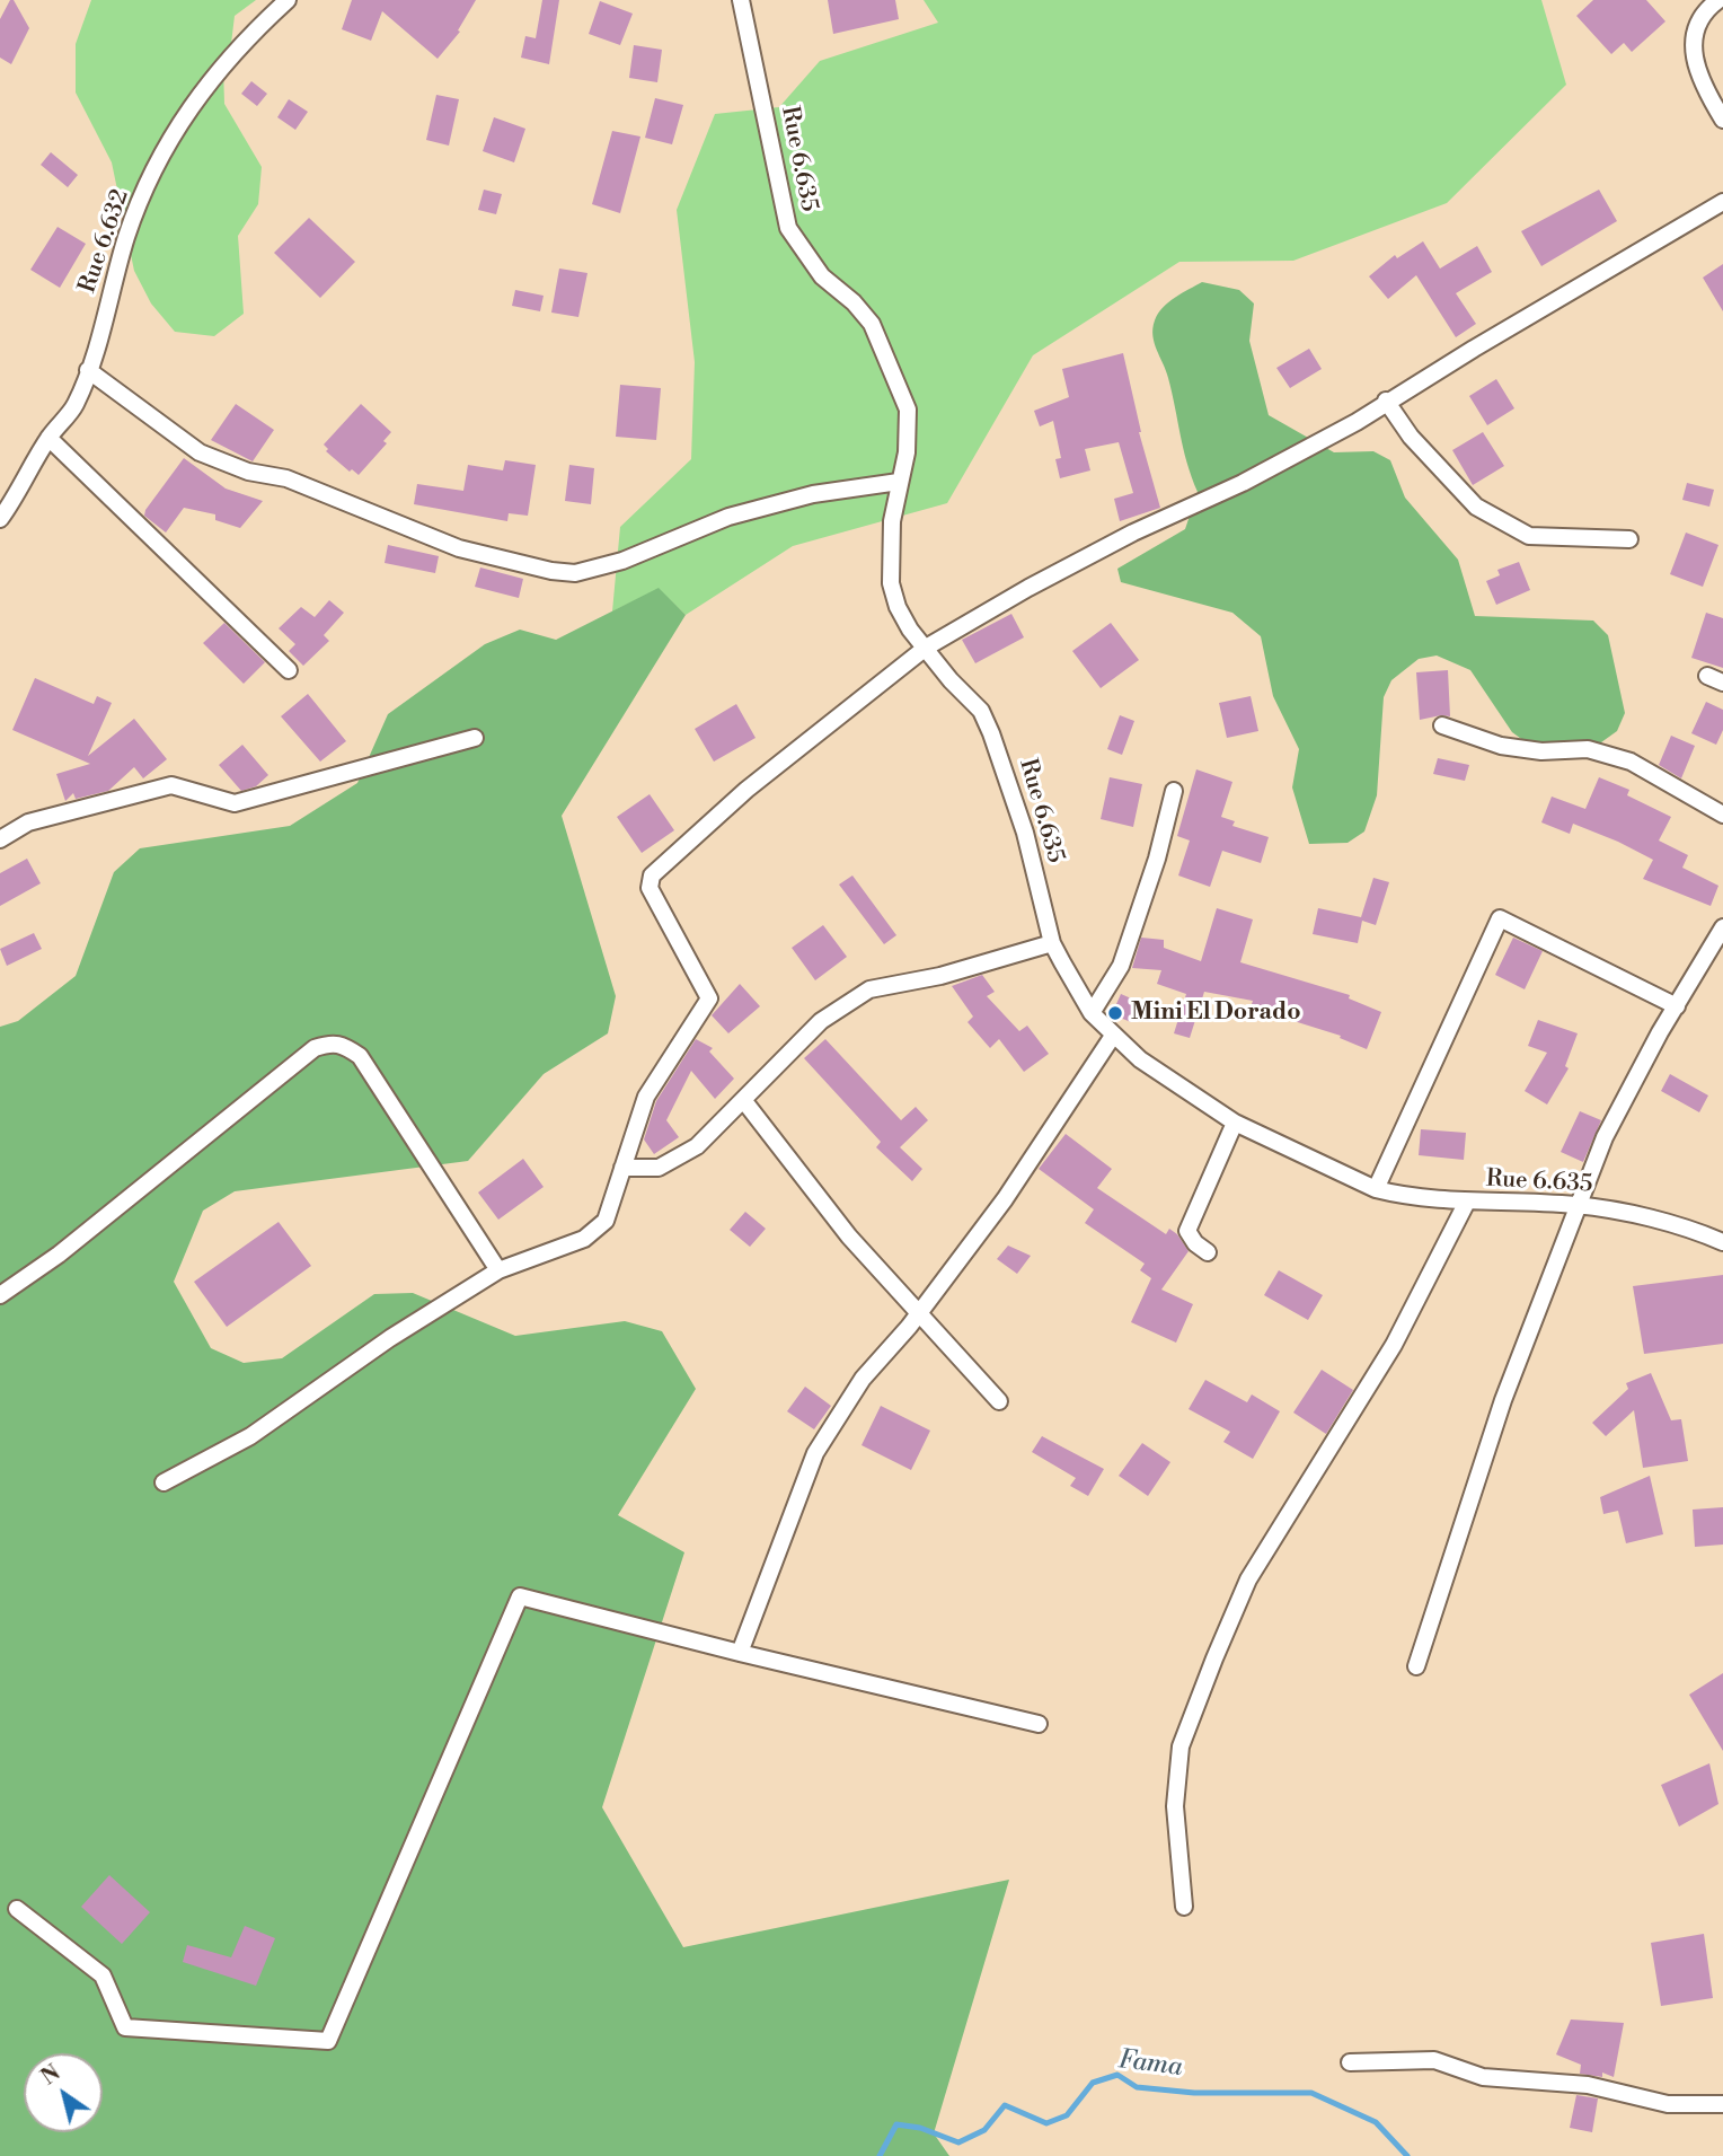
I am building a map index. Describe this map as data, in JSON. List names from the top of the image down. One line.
{"streets":{"street":["Rue 6.635","Rue 6.632"]},"water":["Fama"],"places":["Mini El Dorado"],"north":"top left"}
